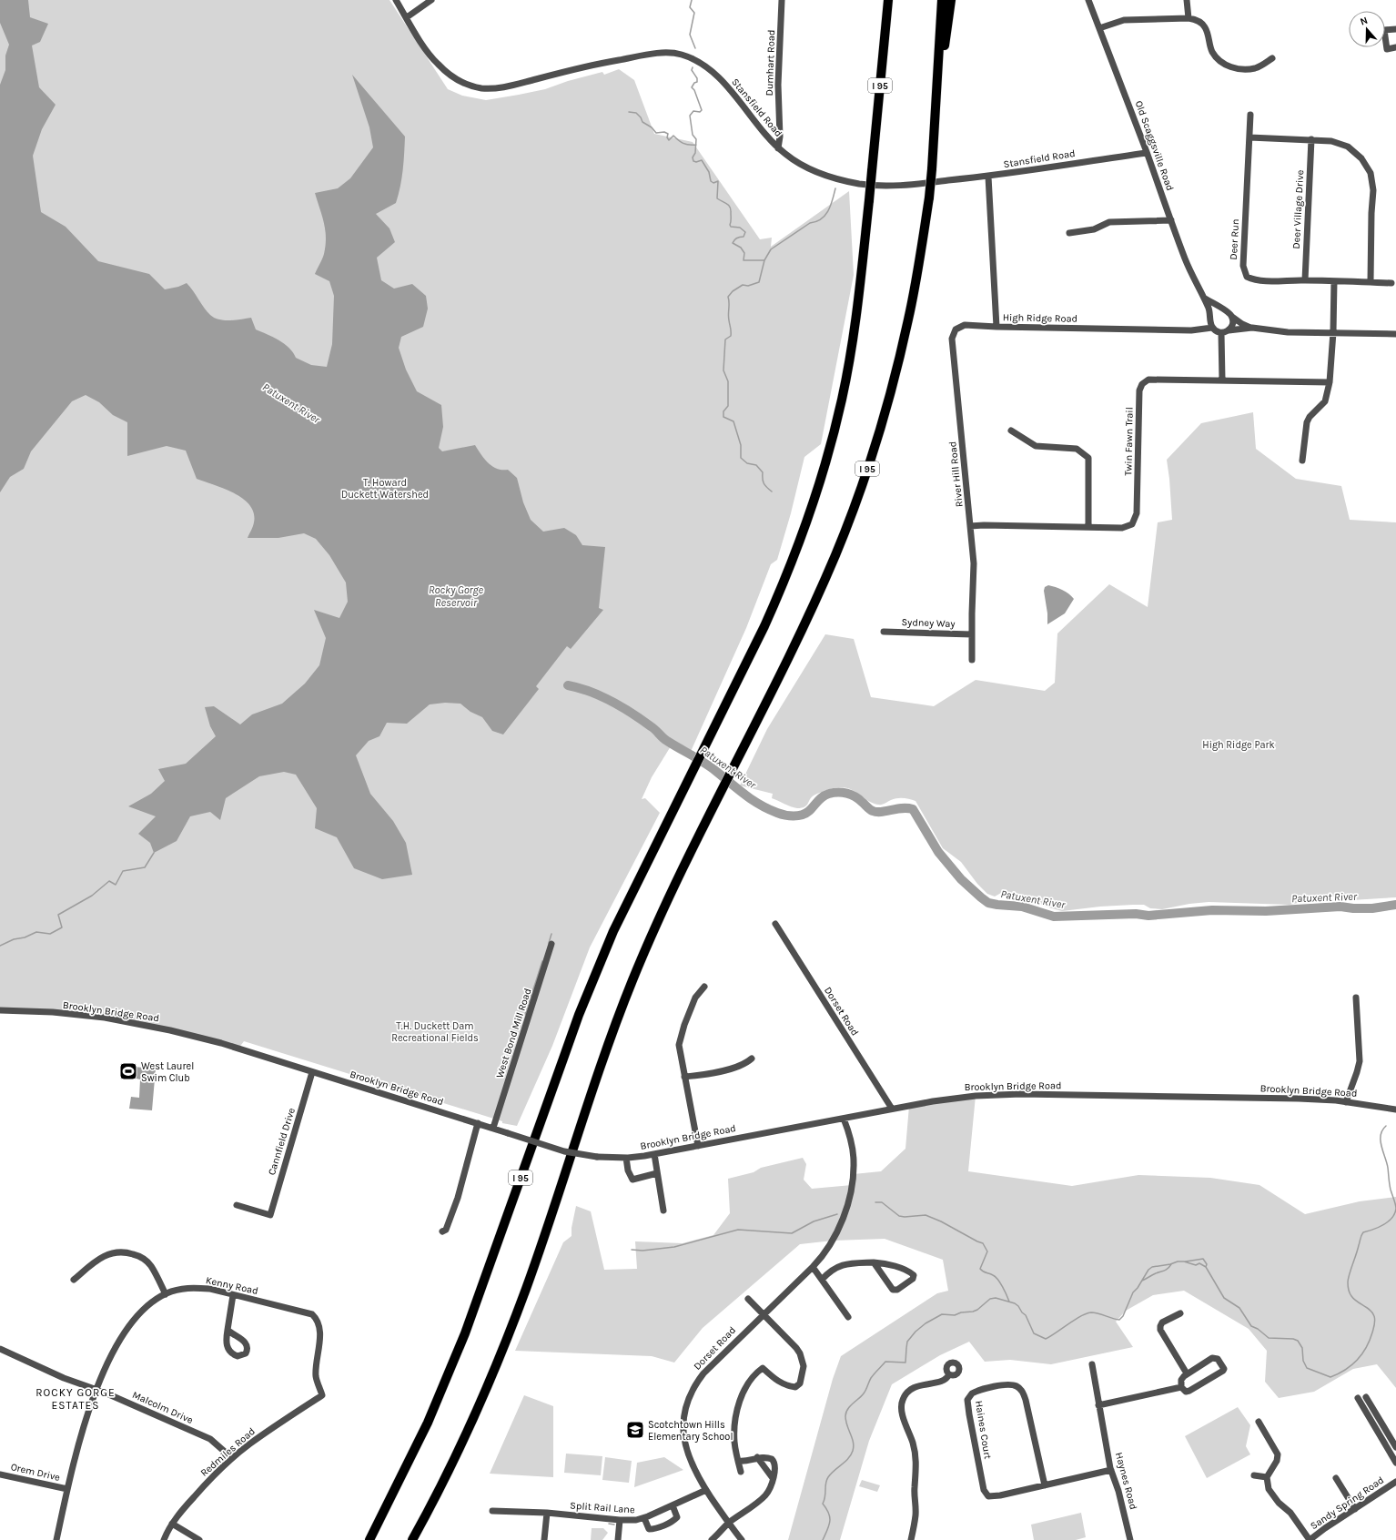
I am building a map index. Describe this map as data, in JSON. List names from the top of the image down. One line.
{"streets":{"highway":["I 95"],"street":["Dumhart Road","Stansfield Road","Old Scaggsville Road","Deer Village Drive","Deer Run","High Ridge Road","Twin Fawn Trail","River Hill Road","Sydney Way","Brooklyn Bridge Road","Dorset Road","West Bond Mill Road","Cannfield Drive","Kenny Road","Malcolm Drive","Haines Court","Redmiles Road","Orem Drive","Haynes Road","Sandy Spring Road","Split Rail Lane"]},"crossings":[["Dumhart Road","Stansfield Road"],["Stansfield Road","Old Scaggsville Road"],["Stansfield Road","High Ridge Road"],["Old Scaggsville Road","High Ridge Road"],["Deer Village Drive","Deer Run"],["High Ridge Road","River Hill Road"],["Twin Fawn Trail","River Hill Road"],["River Hill Road","Sydney Way"],["Brooklyn Bridge Road","Dorset Road"],["Brooklyn Bridge Road","West Bond Mill Road"],["Brooklyn Bridge Road","Cannfield Drive"],["Dorset Road","Split Rail Lane"],["Kenny Road","Malcolm Drive"],["Kenny Road","Redmiles Road"],["Kenny Road","Orem Drive"],["Malcolm Drive","Redmiles Road"],["Haines Court","Haynes Road"]],"districts":["ROCKY GORGE ESTATES"],"water":["Patuxent River","Rocky Gorge Reservoir"],"parks":["T. Howard Duckett Watershed","High Ridge Park","T.H. Duckett Dam Recreational Fields"],"places":{"sports":["West Laurel Swim Club"],"school or university":["Scotchtown Hills Elementary School"]},"north":"top"}
